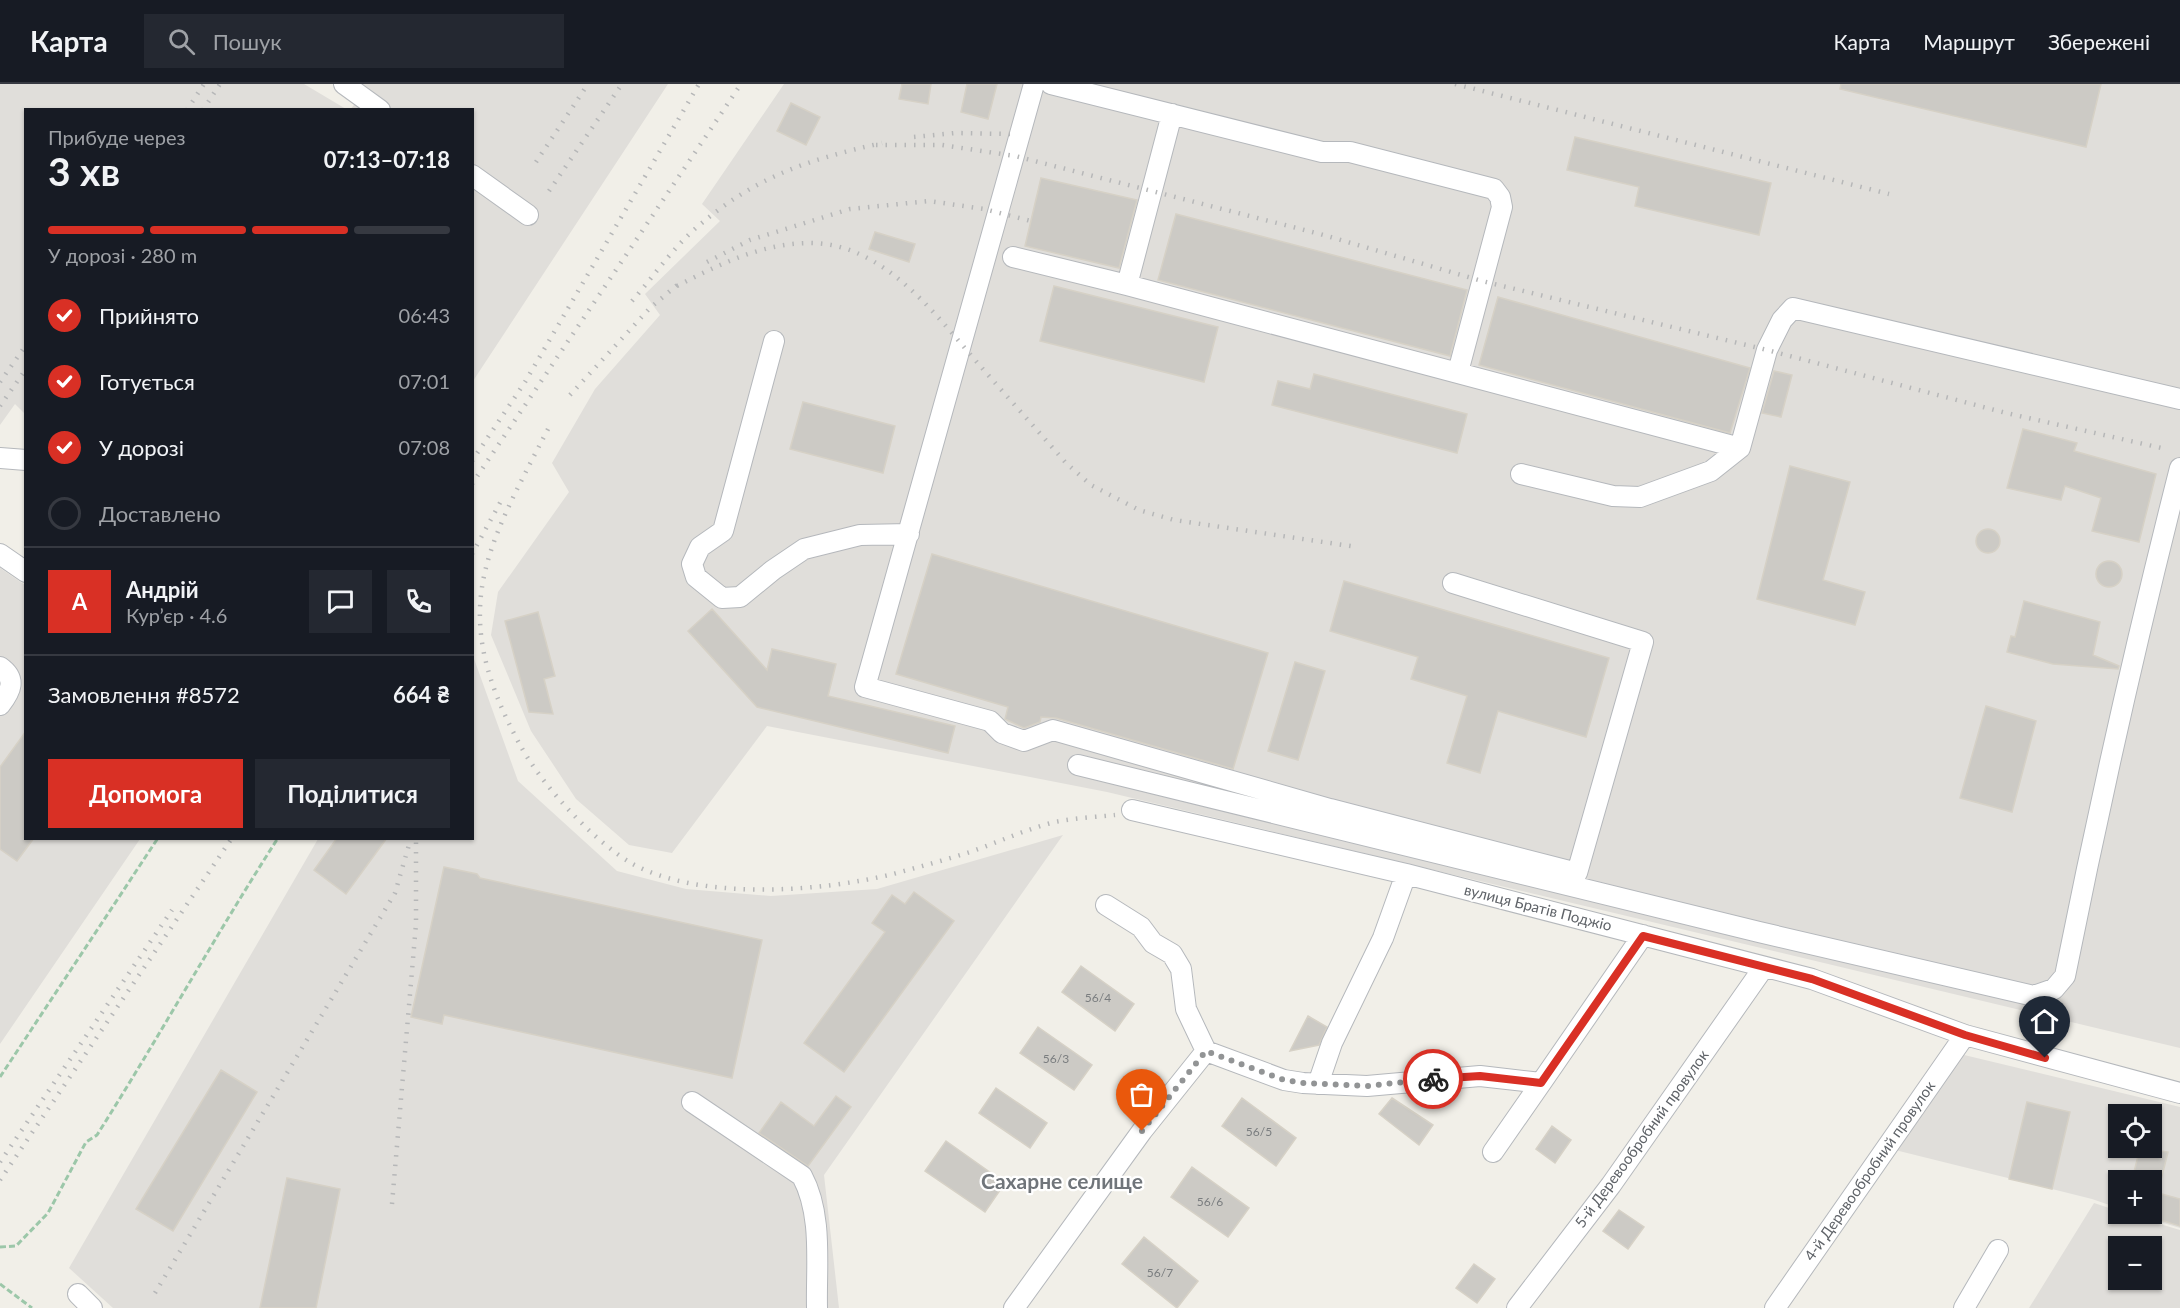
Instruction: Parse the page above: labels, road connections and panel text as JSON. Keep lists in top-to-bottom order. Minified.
{"streets":{"street":["вулиця Братів Поджіо","5-й Деревообробний провулок","4-й Деревообробний провулок"]},"crossings":[["вулиця Братів Поджіо","5-й Деревообробний провулок"],["вулиця Братів Поджіо","4-й Деревообробний провулок"]],"districts":["Сахарне селище"],"house_numbers":["56/4","56/3","56/5","56/6","56/7"],"page":{"header":"Карта","search":"Пошук","nav":["Карта","Маршрут","Збережені"],"heading":["3 хв","Прибуде через","07:13–07:18"],"panel":["Андрій","Кур’єр · 4.6","Замовлення #8572","664 ₴"],"bar":"У дорозі · 280 m","list":[["Прийнято","06:43"],["Готується","07:01"],["У дорозі","07:08"],"Доставлено"],"round":"А","buttons":["Допомога","Поділитися"],"map_buttons":["+","−"]}}
